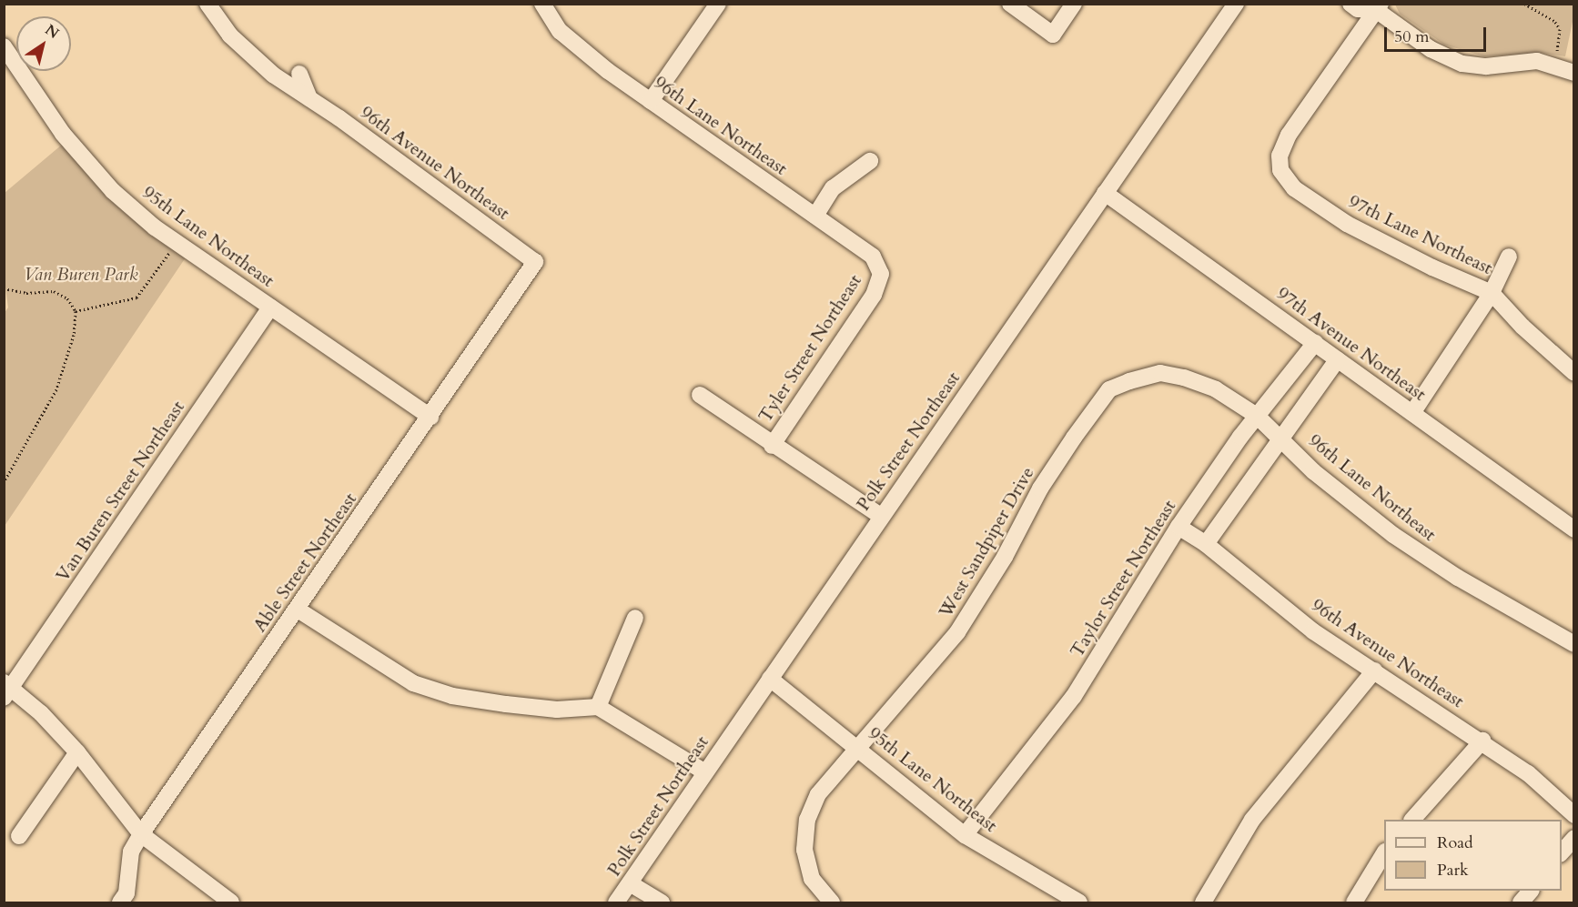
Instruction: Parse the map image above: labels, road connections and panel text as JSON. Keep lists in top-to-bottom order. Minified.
{"streets":{"street":["96th Lane Northeast","96th Avenue Northeast","97th Lane Northeast","95th Lane Northeast","97th Avenue Northeast","Tyler Street Northeast","Polk Street Northeast","Van Buren Street Northeast","West Sandpiper Drive","Able Street Northeast","Taylor Street Northeast"]},"crossings":[["96th Lane Northeast","Tyler Street Northeast"],["96th Lane Northeast","West Sandpiper Drive"],["96th Lane Northeast","Taylor Street Northeast"],["96th Avenue Northeast","Able Street Northeast"],["96th Avenue Northeast","Taylor Street Northeast"],["95th Lane Northeast","Polk Street Northeast"],["95th Lane Northeast","Van Buren Street Northeast"],["95th Lane Northeast","West Sandpiper Drive"],["95th Lane Northeast","Able Street Northeast"],["95th Lane Northeast","Taylor Street Northeast"],["97th Avenue Northeast","Polk Street Northeast"],["97th Avenue Northeast","Taylor Street Northeast"]],"parks":["Van Buren Park"],"legend":["Road","Park"],"scale_bar":"50 m","north":"top right"}
